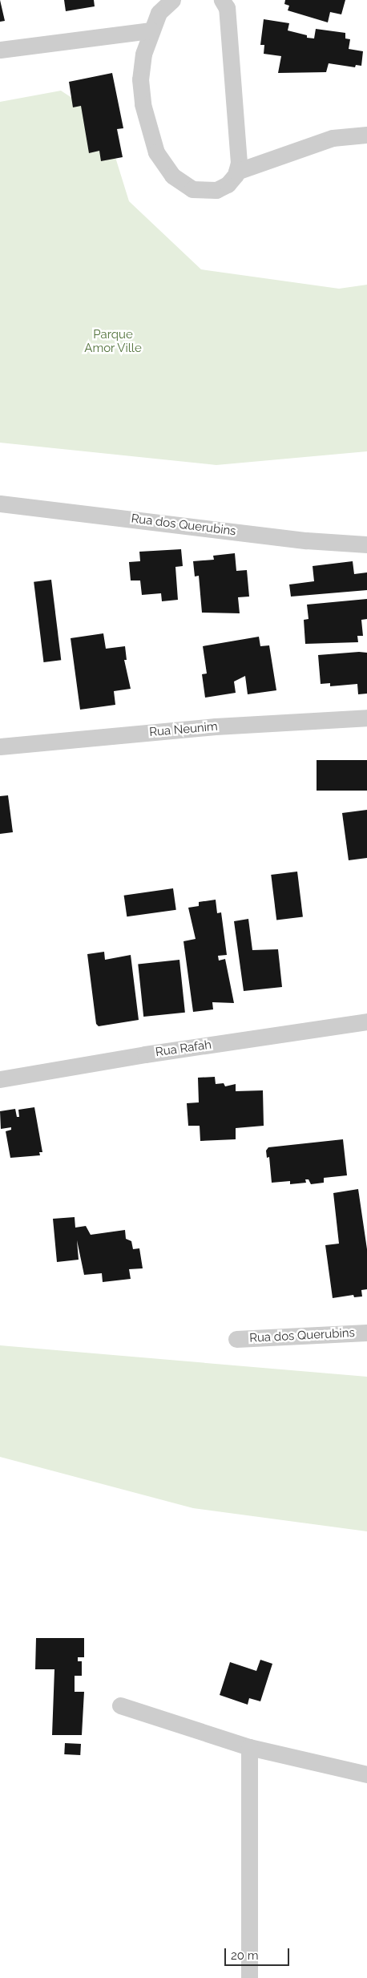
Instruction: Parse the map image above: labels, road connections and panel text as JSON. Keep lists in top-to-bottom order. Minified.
{"streets":{"street":["Rua dos Querubins","Rua Neunim","Rua Rafah"]},"parks":["Parque Amor Ville"],"scale_bar":"20 m"}
